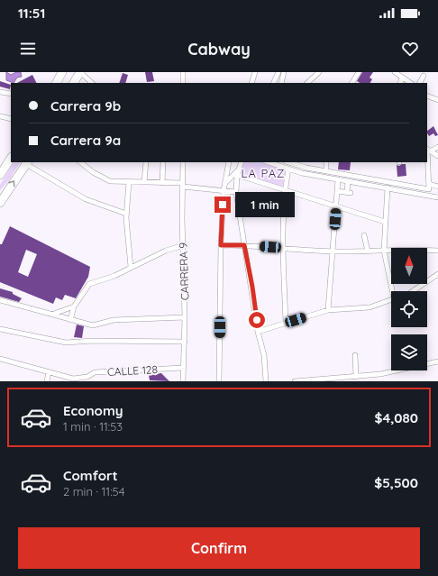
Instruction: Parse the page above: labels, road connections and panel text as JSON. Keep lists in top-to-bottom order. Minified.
{"streets":{"street":["CARRERA 9","CALLE 128"]},"crossings":[["CARRERA 9","CALLE 128"]],"districts":["LA PAZ"],"north":"top","page":{"status":"11:51","header":"Cabway","banner":["Carrera 9b","Carrera 9a"],"bubble":"1 min","list":[{"name":"Economy","note":"1 min · 11:53","value":"$4,080"},{"name":"Comfort","note":"2 min · 11:54","value":"$5,500"}],"buttons":"Confirm"}}
